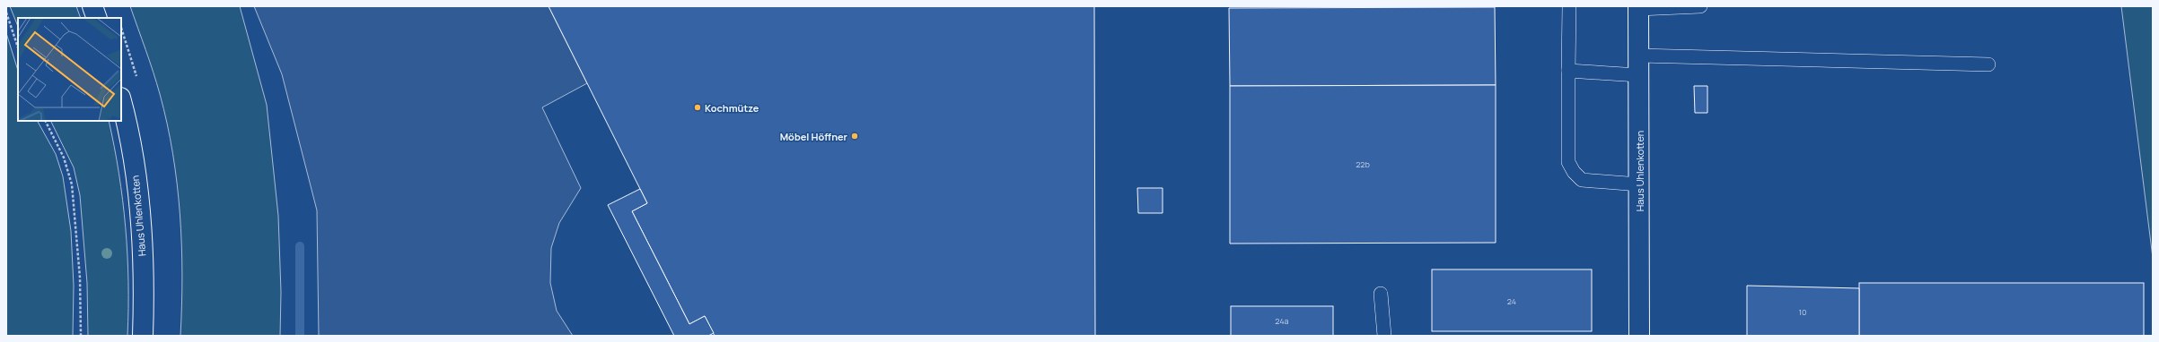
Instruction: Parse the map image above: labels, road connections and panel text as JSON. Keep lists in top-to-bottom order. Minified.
{"streets":{"street":["Haus Uhlenkotten"]},"places":["Kochmütze","Möbel Höffner"],"house_numbers":["22b","24","10","24a"]}
